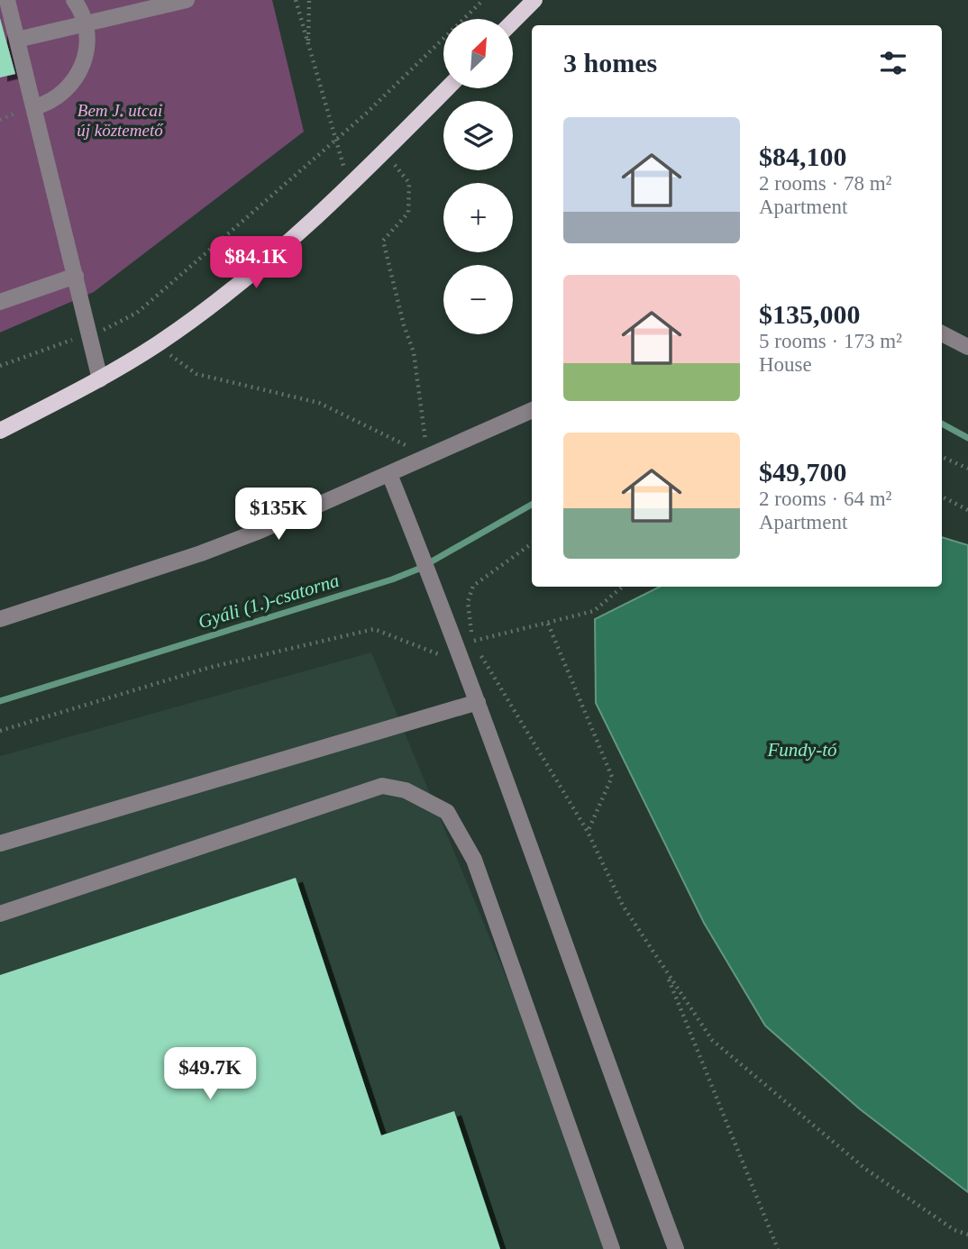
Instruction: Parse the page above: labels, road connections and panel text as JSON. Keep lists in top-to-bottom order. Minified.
{"water":["Gyáli (1.)-csatorna","Fundy-tó"],"parks":["Bem J. utcai új köztemető"],"north":"top right","page":{"map_buttons":["+","−"],"heading":"3 homes","list":[{"name":"$84,100","note":"2 rooms · 78 m² · Apartment"},{"name":"$135,000","note":"5 rooms · 173 m² · House"},{"name":"$49,700","note":"2 rooms · 64 m² · Apartment"}],"price":["$84.1K","$135K","$49.7K"]}}
